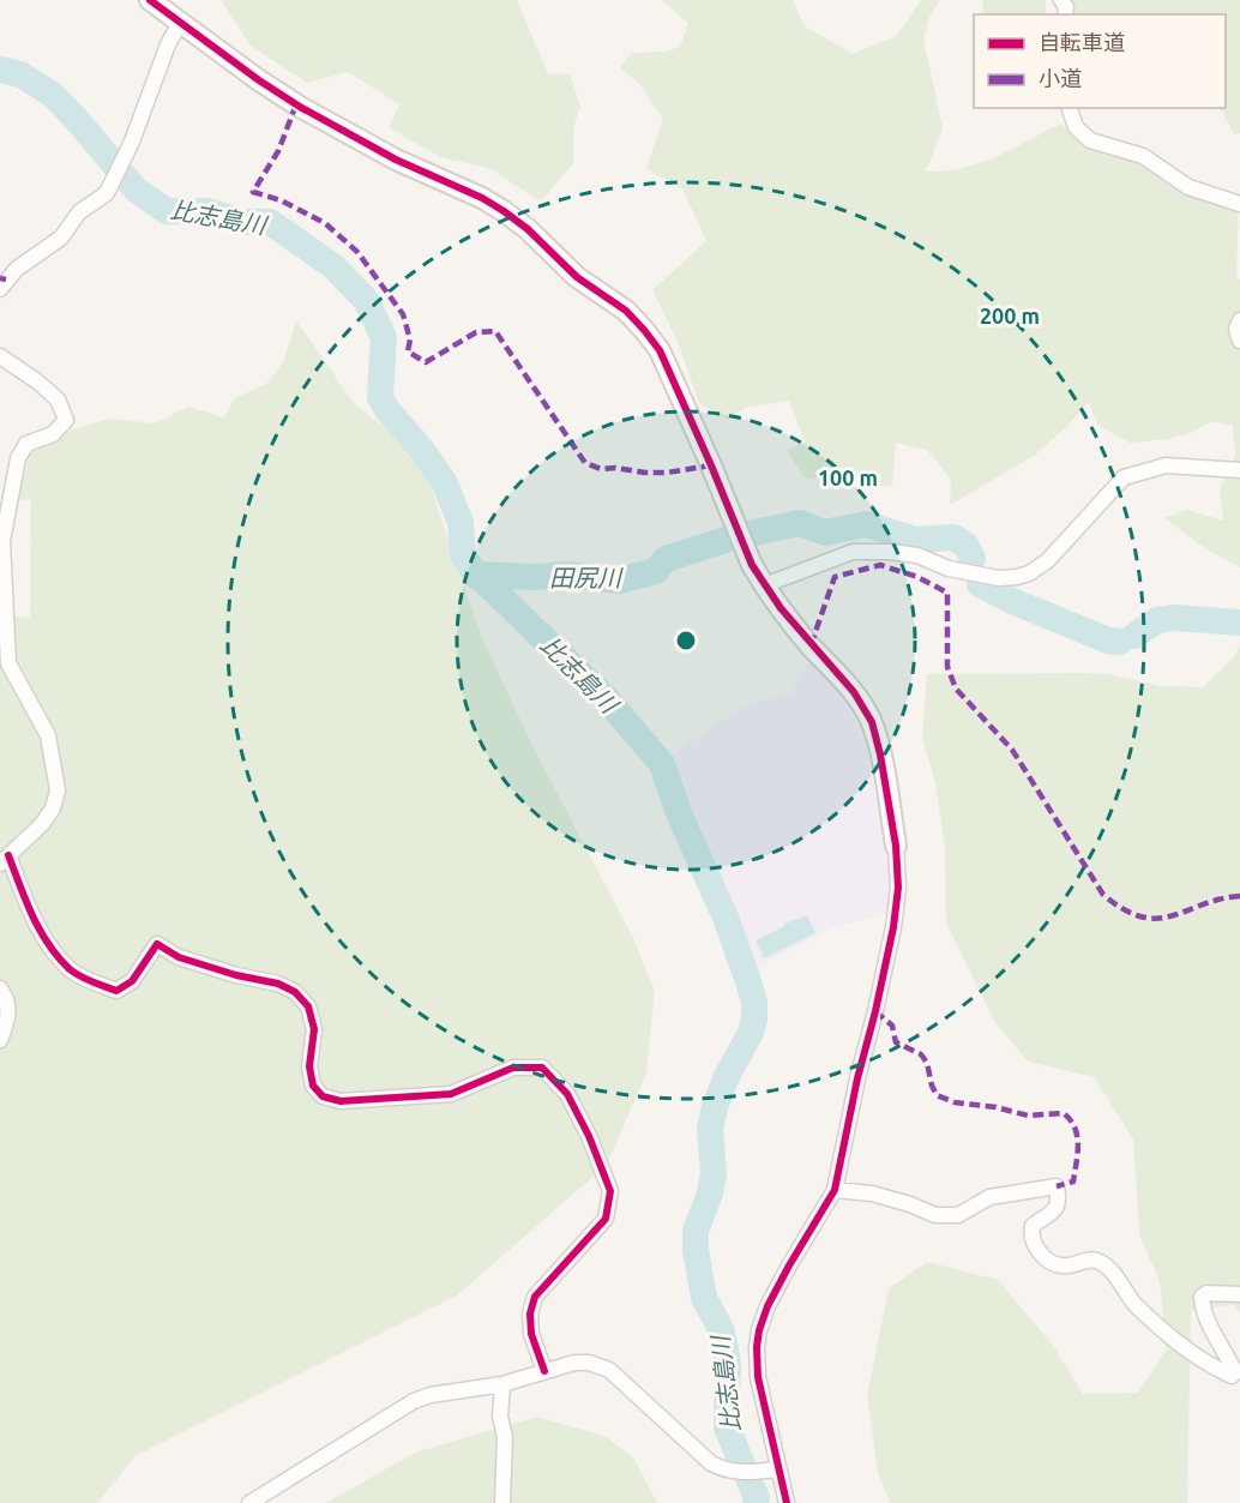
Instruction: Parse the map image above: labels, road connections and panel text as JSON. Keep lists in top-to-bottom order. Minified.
{"water":["比志島川","田尻川"],"legend":["自転車道","小道"],"rings":["200 m","100 m"]}
